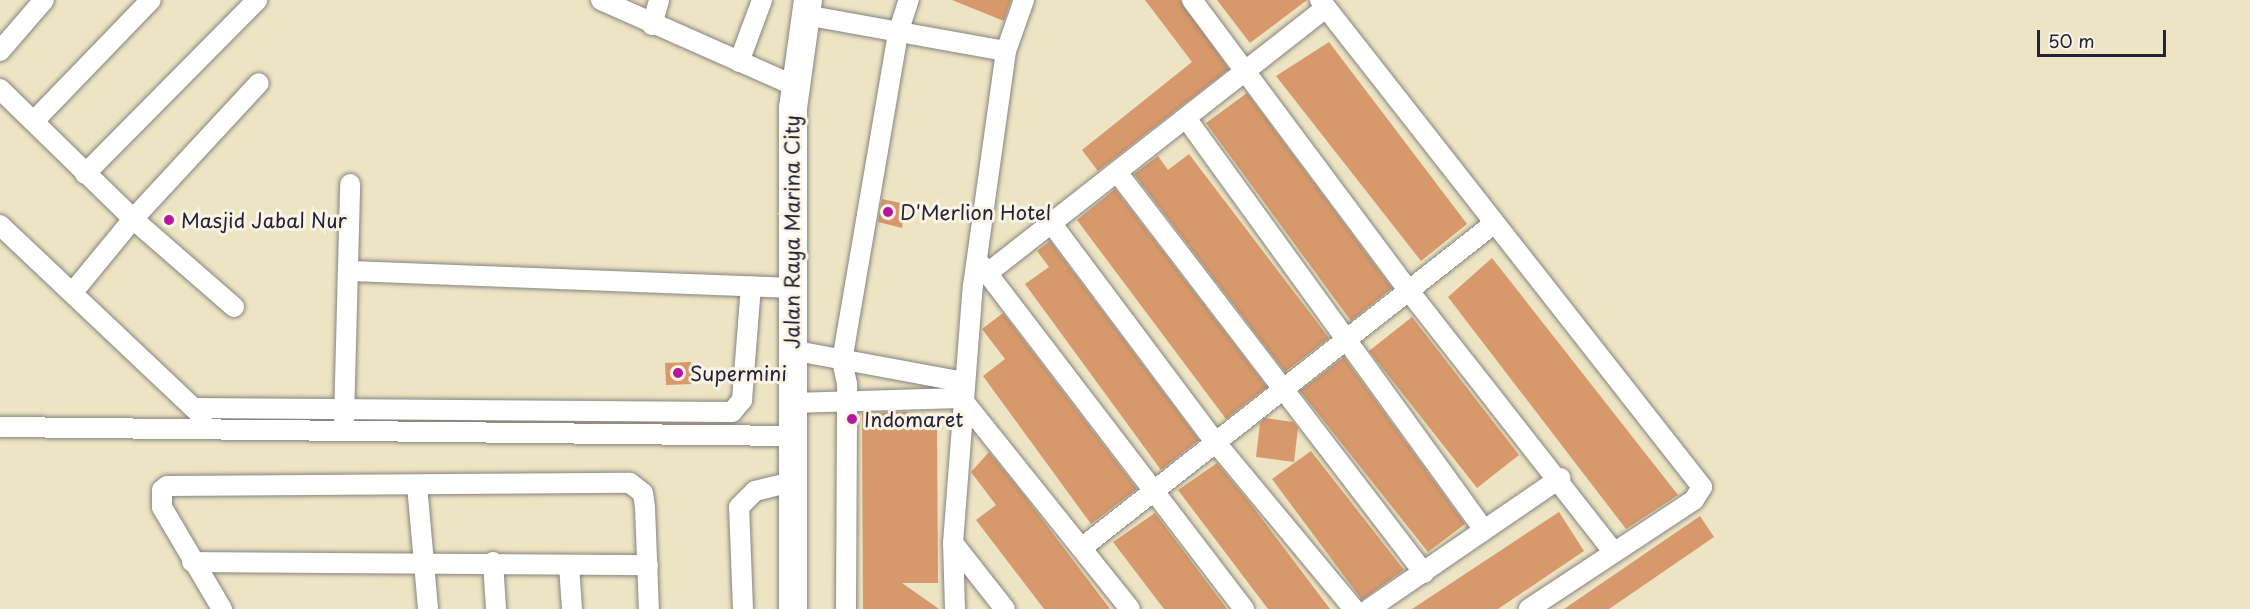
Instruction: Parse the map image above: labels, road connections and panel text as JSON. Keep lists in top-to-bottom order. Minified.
{"streets":{"main road":["Jalan Raya Marina City"]},"places":["D'Merlion Hotel","Masjid Jabal Nur","Supermini","Indomaret"],"scale_bar":"50 m"}
